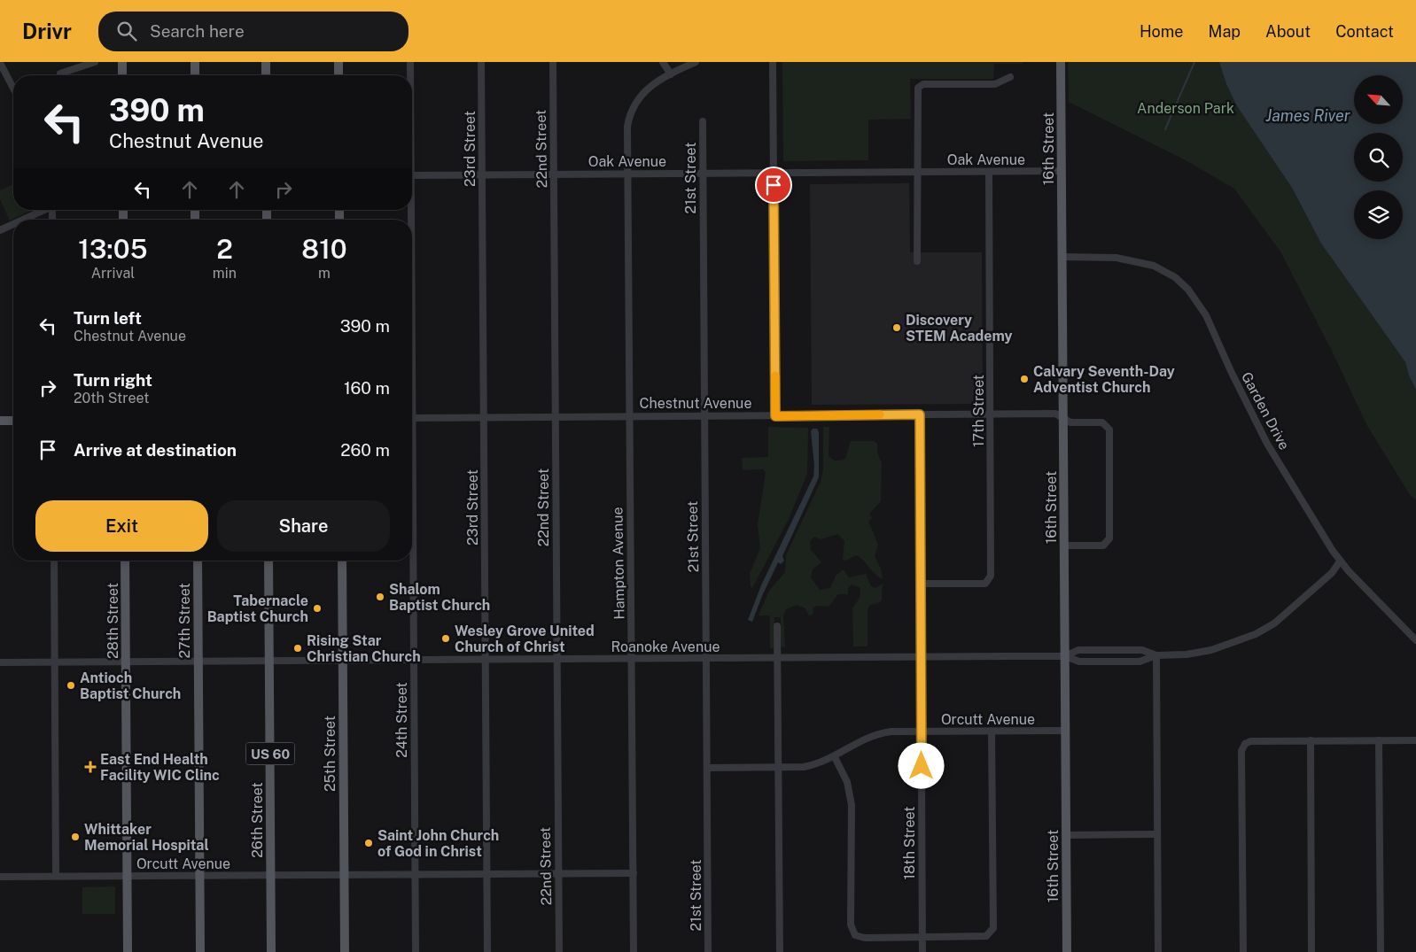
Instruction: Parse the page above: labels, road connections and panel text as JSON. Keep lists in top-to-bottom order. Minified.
{"streets":{"main road":["16th Street","28th Street","27th Street","US 60","25th Street","26th Street"],"street":["23rd Street","22nd Street","Oak Avenue","21st Street","Chestnut Avenue","17th Street","Garden Drive","Hampton Avenue","Roanoke Avenue","Orcutt Avenue","24th Street","18th Street"]},"crossings":[["23rd Street","Oak Avenue"],["23rd Street","Chestnut Avenue"],["23rd Street","Roanoke Avenue"],["23rd Street","Orcutt Avenue"],["22nd Street","Oak Avenue"],["22nd Street","Chestnut Avenue"],["22nd Street","Roanoke Avenue"],["22nd Street","Orcutt Avenue"],["16th Street","Oak Avenue"],["16th Street","Chestnut Avenue"],["16th Street","Garden Drive"],["16th Street","Roanoke Avenue"],["16th Street","Orcutt Avenue"],["Oak Avenue","21st Street"],["Oak Avenue","17th Street"],["Oak Avenue","Hampton Avenue"],["21st Street","Chestnut Avenue"],["21st Street","Roanoke Avenue"],["21st Street","Orcutt Avenue"],["Chestnut Avenue","17th Street"],["Chestnut Avenue","Hampton Avenue"],["Chestnut Avenue","18th Street"],["17th Street","18th Street"],["Garden Drive","Roanoke Avenue"],["Hampton Avenue","Roanoke Avenue"],["Hampton Avenue","Orcutt Avenue"],["28th Street","Roanoke Avenue"],["28th Street","Orcutt Avenue"],["27th Street","Roanoke Avenue"],["27th Street","Orcutt Avenue"],["Roanoke Avenue","24th Street"],["Roanoke Avenue","25th Street"],["Roanoke Avenue","26th Street"],["Roanoke Avenue","18th Street"],["Orcutt Avenue","24th Street"],["Orcutt Avenue","25th Street"],["Orcutt Avenue","26th Street"],["Orcutt Avenue","18th Street"]],"water":["James River"],"parks":["Anderson Park"],"places":{"other":["Discovery STEM Academy","Calvary Seventh-Day Adventist Church","Shalom Baptist Church","Tabernacle Baptist Church","Wesley Grove United Church of Christ","Rising Star Christian Church","Antioch Baptist Church","Whittaker Memorial Hospital","Saint John Church of God in Christ"],"health":["East End Health Facility WIC Clinc"]},"north":"top left","page":{"header":"Drivr","search":"Search here","nav":["Home","Map","About","Contact"],"turn":["390 m","Chestnut Avenue"],"eta":["13:05","Arrival","2","min","810","m"],"list":[{"name":"Turn left","note":"Chestnut Avenue","value":"390 m"},{"name":"Turn right","note":"20th Street","value":"160 m"},{"name":"Arrive at destination","value":"260 m"}],"buttons":["Exit","Share"]}}
